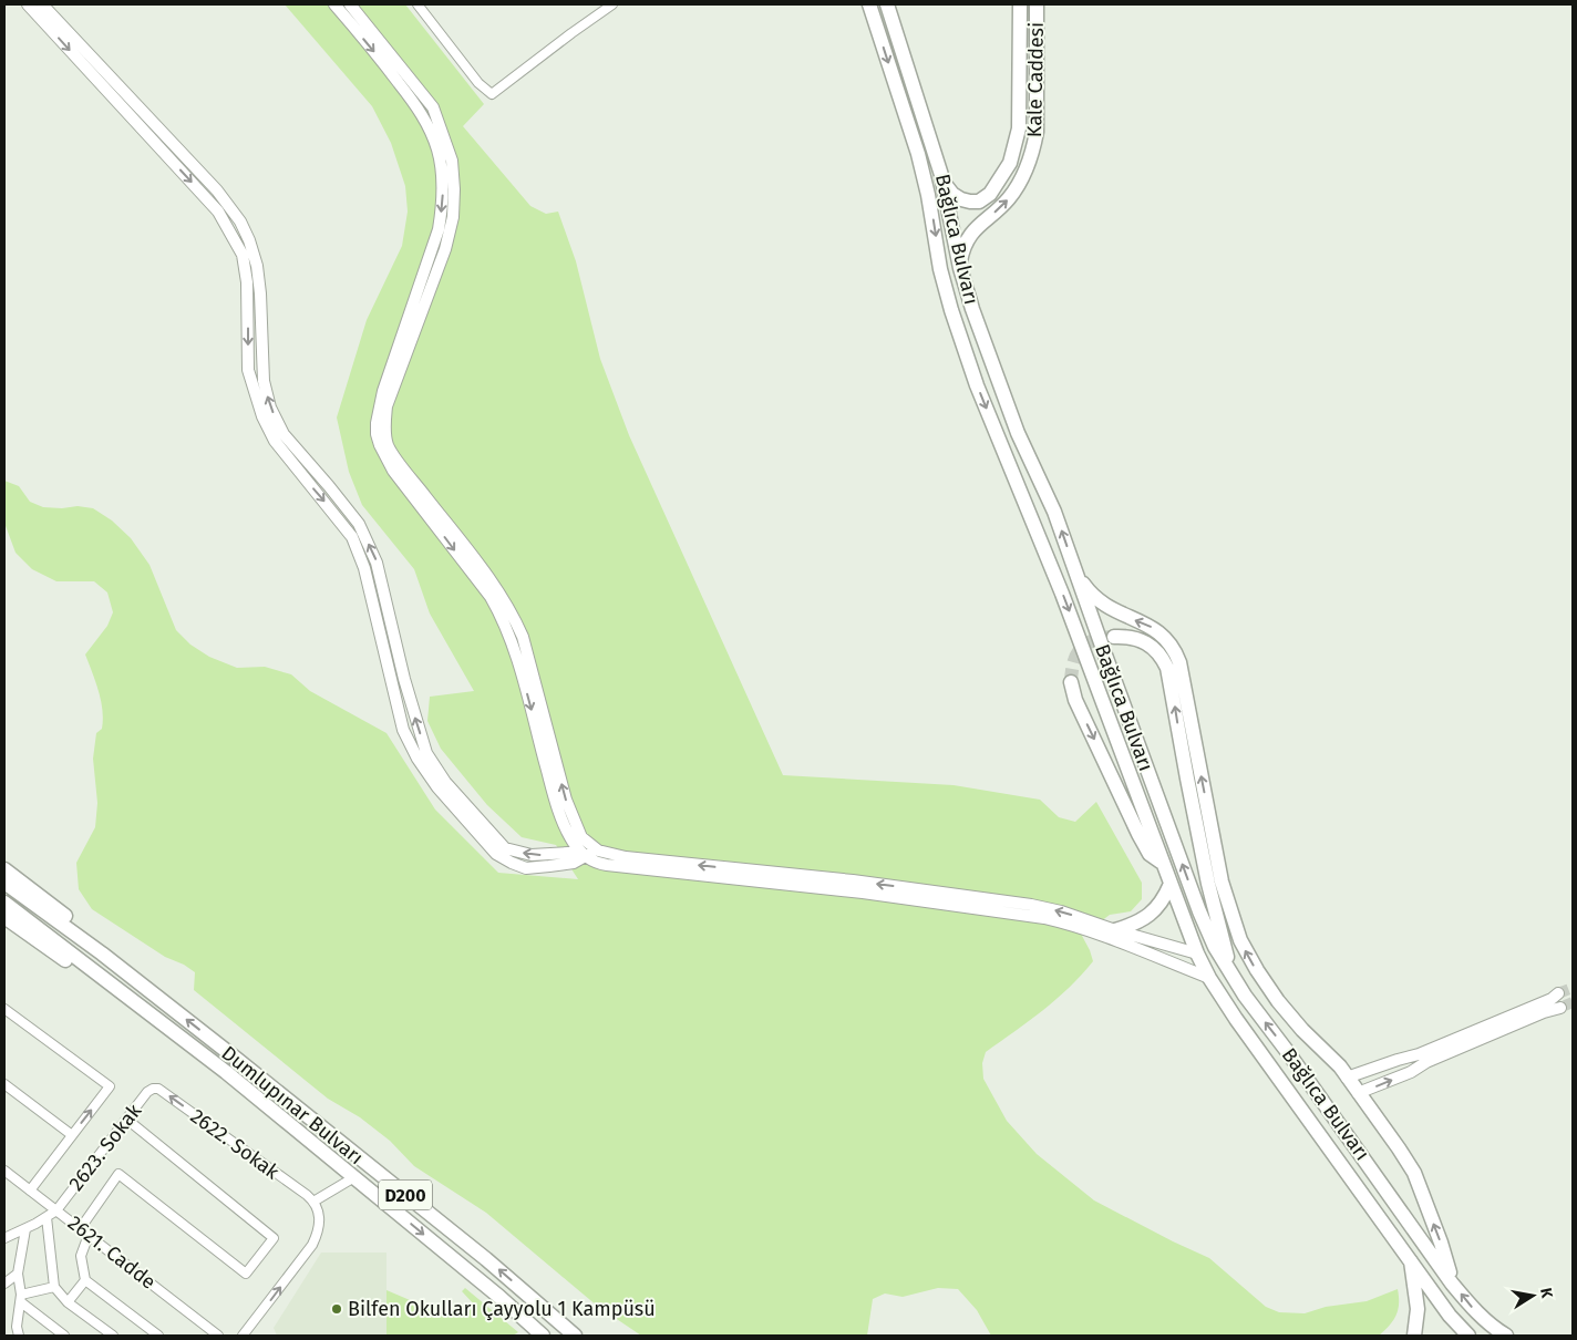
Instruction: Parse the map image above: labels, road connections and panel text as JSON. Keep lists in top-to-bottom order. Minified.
{"streets":{"main road":["Kale Caddesi","Bağlıca Bulvarı","Dumlupınar Bulvarı","D200"],"street":["2622. Sokak","2623. Sokak","2621. Cadde"]},"crossings":[["Kale Caddesi","Bağlıca Bulvarı"],["2622. Sokak","2623. Sokak"],["2623. Sokak","2621. Cadde"]],"one_way":["Kale Caddesi","2622. Sokak"],"places":["Bilfen Okulları Çayyolu 1 Kampüsü"],"north":"right"}
